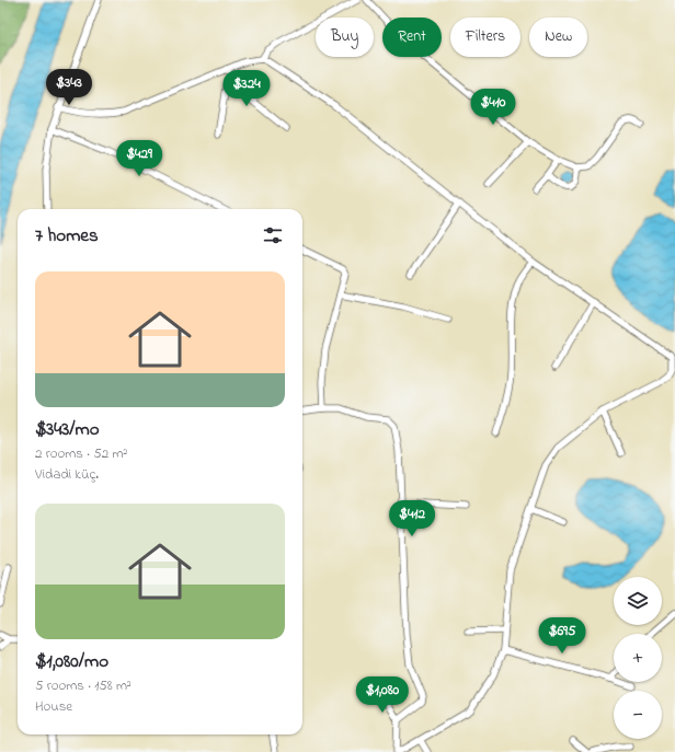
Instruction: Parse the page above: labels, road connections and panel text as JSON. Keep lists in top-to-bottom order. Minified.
{"page":{"chip":["Buy","Rent","Filters","New"],"price":["$343","$324","$410","$429","$412","$695","$1,080"],"heading":"7 homes","list":[{"name":"$343/mo","note":"2 rooms · 52 m² · Vidadi küç."},{"name":"$1,080/mo","note":"5 rooms · 158 m² · House"}],"map_buttons":["+","−"]}}
